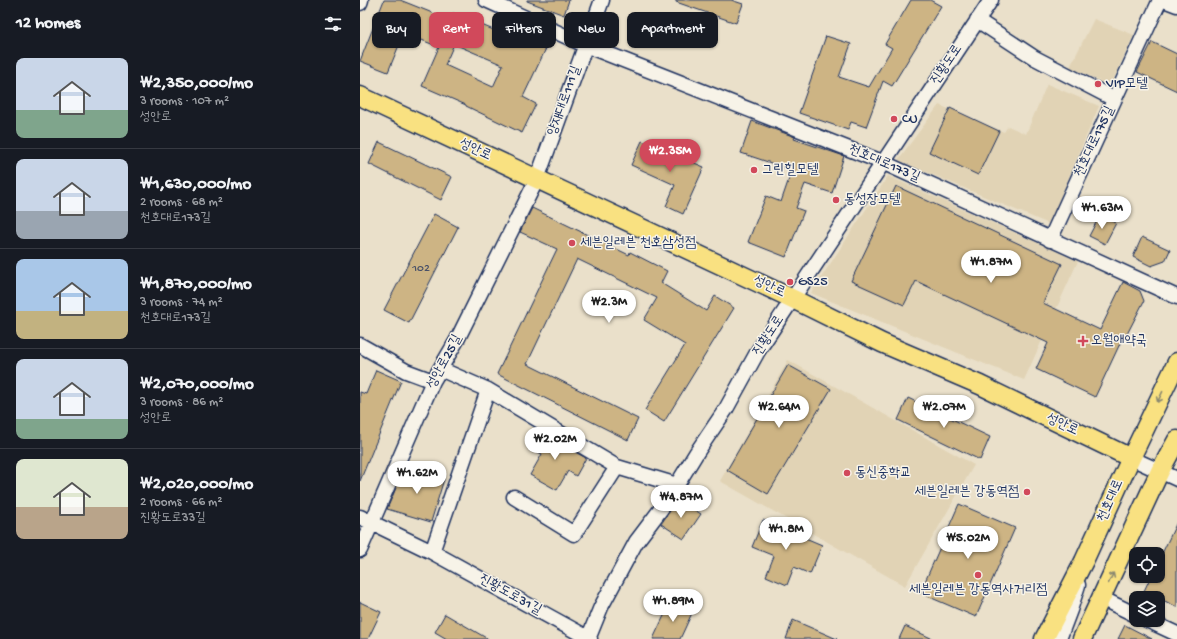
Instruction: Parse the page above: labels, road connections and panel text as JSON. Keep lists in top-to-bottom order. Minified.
{"streets":{"main road":["성안로","천호대로"],"street":["진황도로","양재대로111길","천호대로175길","천호대로173길","성안로25길","진황도로31길"]},"crossings":[["진황도로","성안로"],["진황도로","천호대로173길"],["진황도로","진황도로31길"],["양재대로111길","성안로"],["양재대로111길","성안로25길"],["천호대로175길","천호대로173길"],["성안로","성안로25길"],["성안로","천호대로"],["성안로25길","진황도로31길"]],"places":{"other":["VIP모텔","CU","그린힐모텔","동성장모텔","세븐일레븐 천호삼성점","GS25","동신중학교","세븐일레븐 강동역점","세븐일레븐 강동역사거리점"],"health":["오월애약국"]},"house_numbers":["102"],"page":{"heading":"12 homes","chip":["Buy","Rent","Filters","New","Apartment"],"list":[{"name":"₩2,350,000/mo","note":"3 rooms · 107 m² · 성안로"},{"name":"₩1,630,000/mo","note":"2 rooms · 68 m² · 천호대로173길"},{"name":"₩1,870,000/mo","note":"3 rooms · 74 m² · 천호대로173길"},{"name":"₩2,070,000/mo","note":"3 rooms · 86 m² · 성안로"},{"name":"₩2,020,000/mo","note":"2 rooms · 66 m² · 진황도로33길"}],"price":["₩2.35M","₩1.63M","₩1.87M","₩2.3M","₩2.64M","₩2.07M","₩2.02M","₩1.62M","₩4.87M","₩1.8M","₩5.02M","₩1.89M"]}}
